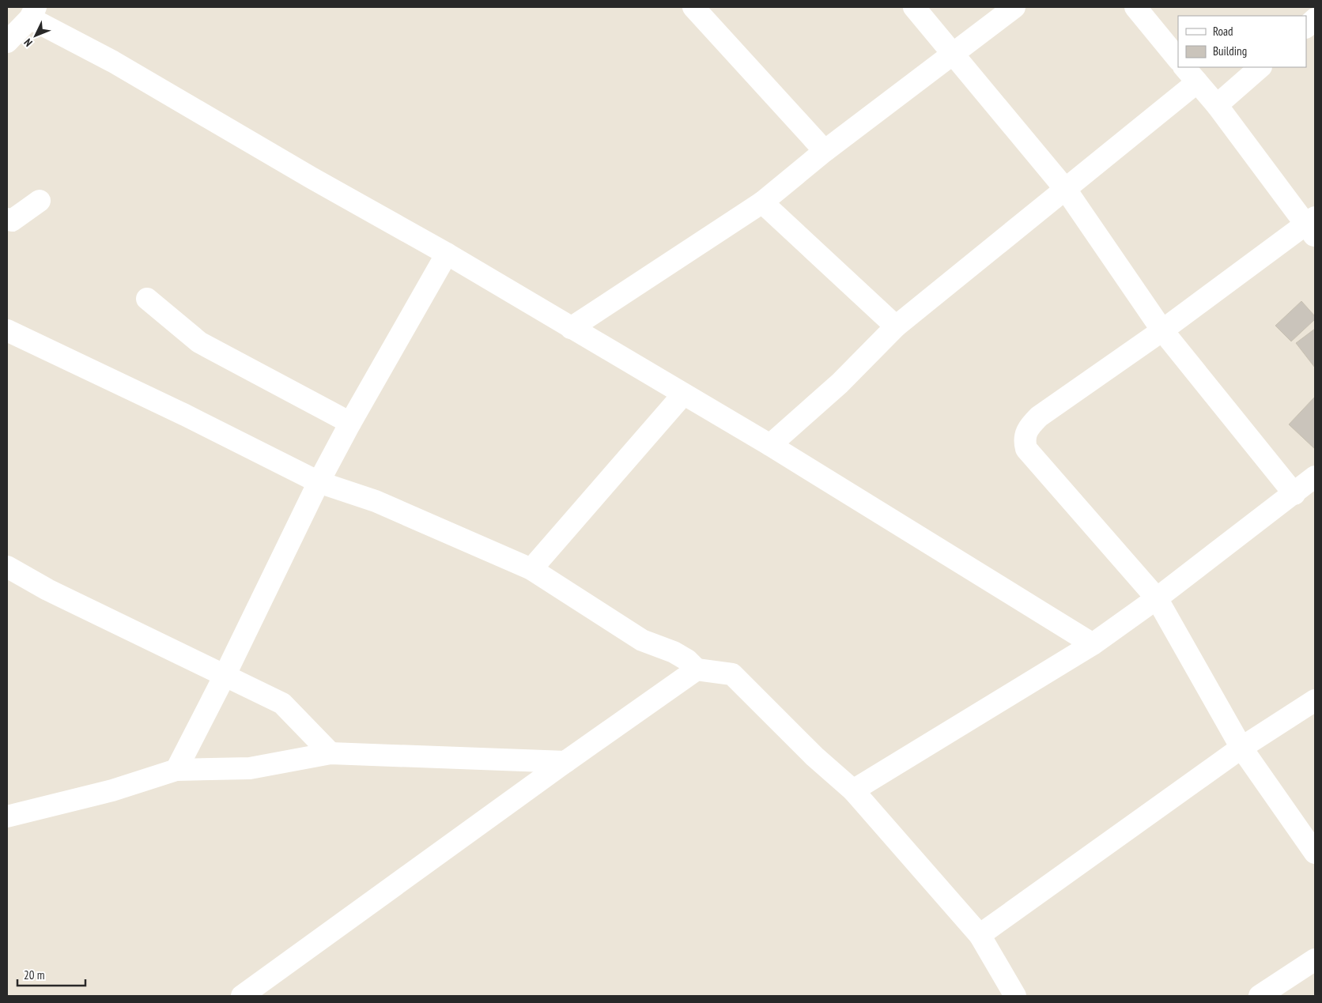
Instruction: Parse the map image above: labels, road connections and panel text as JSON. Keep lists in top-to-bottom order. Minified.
{"legend":["Road","Building"],"scale_bar":"20 m","north":"bottom left"}
